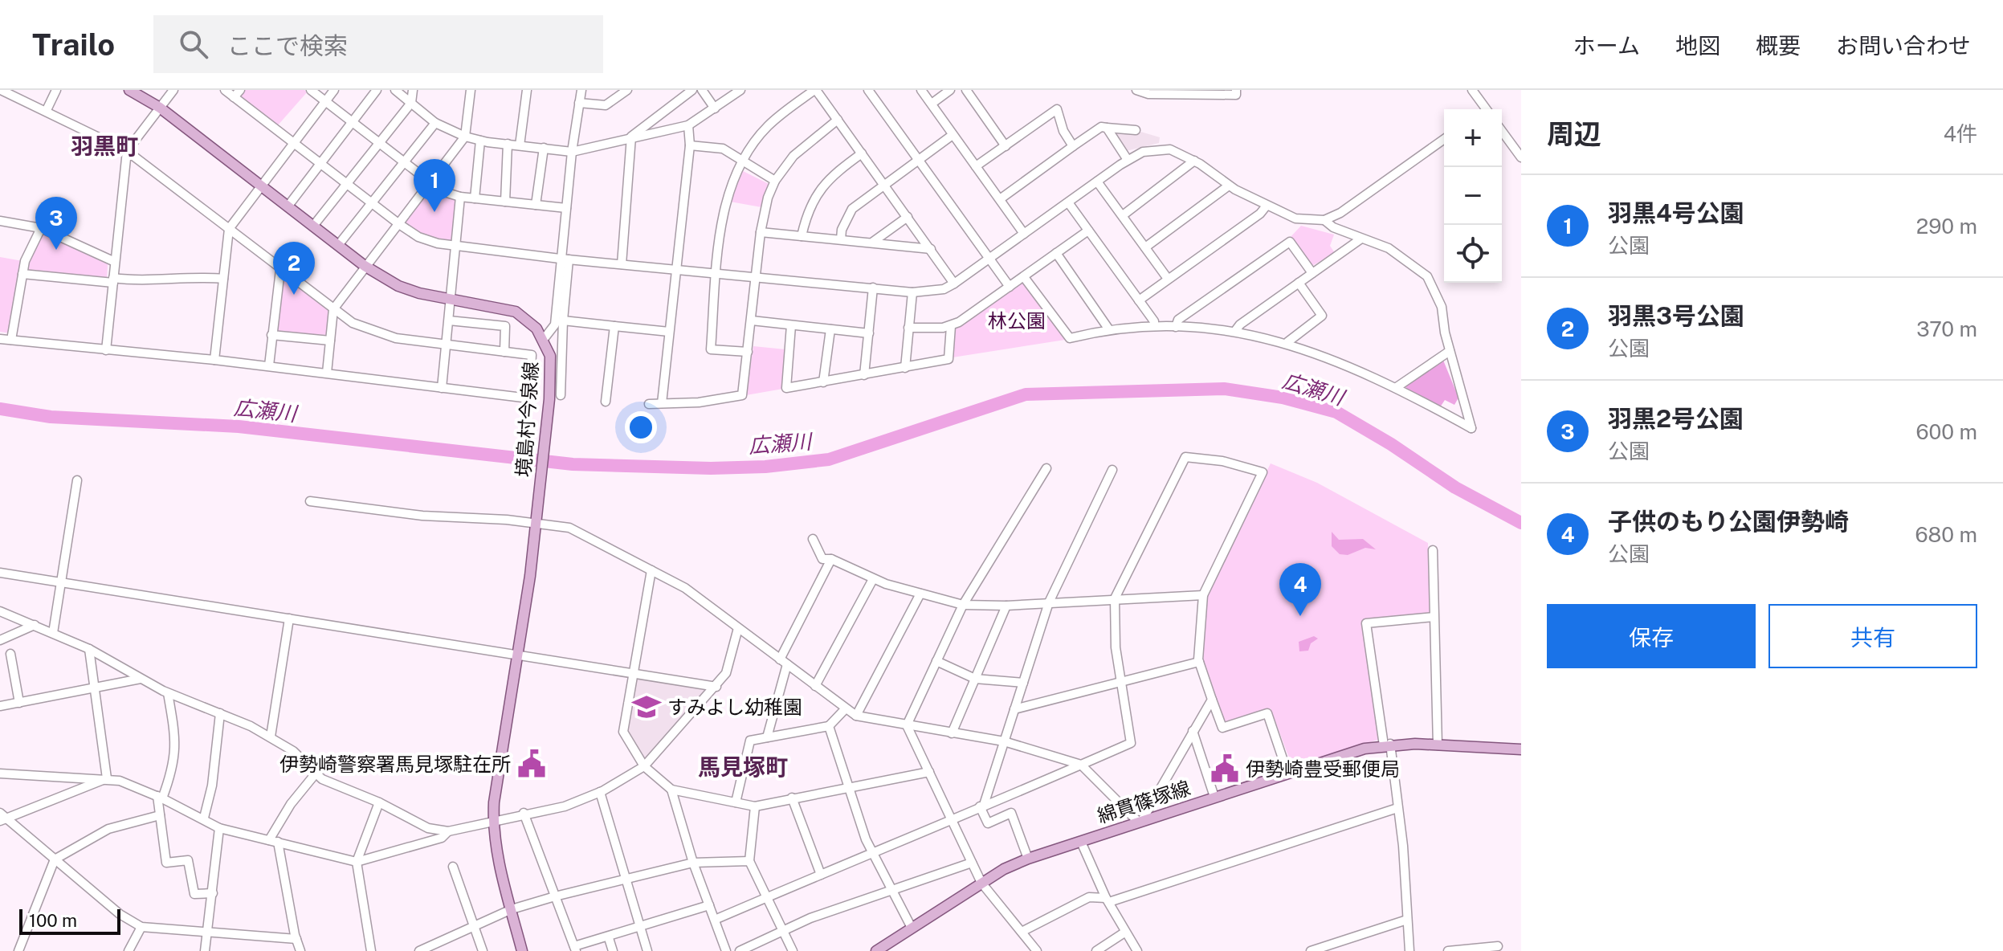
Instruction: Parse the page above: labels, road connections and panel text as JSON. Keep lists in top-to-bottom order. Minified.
{"streets":{"main road":["境島村今泉線","綿貫篠塚線"]},"districts":["羽黒町","馬見塚町"],"water":["広瀬川"],"parks":["林公園"],"places":{"school or university":["すみよし幼稚園"],"public building":["伊勢崎警察署馬見塚駐在所","伊勢崎豊受郵便局"]},"scale_bar":"100 m","page":{"header":"Trailo","search":"ここで検索","nav":["ホーム","地図","概要","お問い合わせ"],"heading":["周辺","4件"],"map_buttons":["+","−"],"pins":["1","3","2","4"],"list":[{"mark":"1","name":"羽黒4号公園","note":"公園","value":"290 m"},{"mark":"2","name":"羽黒3号公園","note":"公園","value":"370 m"},{"mark":"3","name":"羽黒2号公園","note":"公園","value":"600 m"},{"mark":"4","name":"子供のもり公園伊勢崎","note":"公園","value":"680 m"}],"buttons":["保存","共有"],"scale":"100 m"}}
